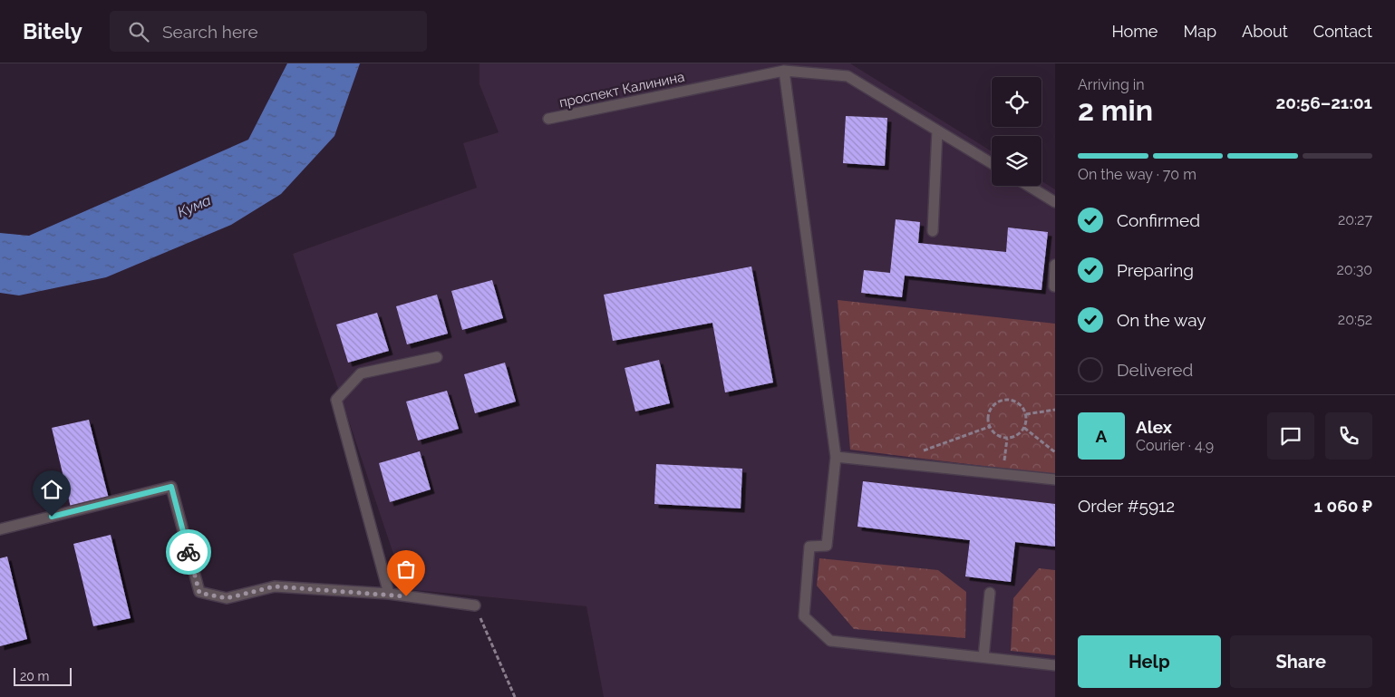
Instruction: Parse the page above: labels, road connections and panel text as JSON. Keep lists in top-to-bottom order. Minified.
{"streets":{"lane":["проспект Калинина"]},"water":["Кума"],"scale_bar":"20 m","page":{"header":"Bitely","search":"Search here","nav":["Home","Map","About","Contact"],"heading":["2 min","Arriving in","20:56–21:01"],"panel":["Alex","Courier · 4.9","Order #5912","1 060 ₽"],"bar":"On the way · 70 m","list":[["Confirmed","20:27"],["Preparing","20:30"],["On the way","20:52"],"Delivered"],"round":"A","buttons":["Help","Share"],"scale":"20 m"}}
